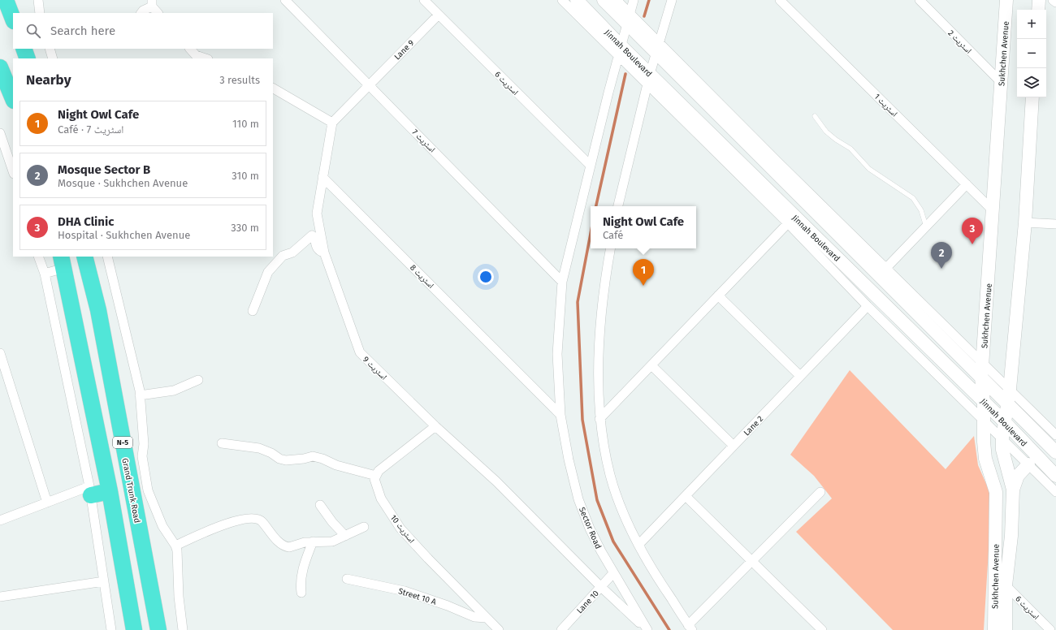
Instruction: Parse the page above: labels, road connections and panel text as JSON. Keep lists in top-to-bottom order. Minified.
{"streets":{"highway":["N-5","Grand Trunk Road"],"street":["اسٹریٹ 2","Lane 9","Jinnah Boulevard","Sukhchen Avenue","اسٹریٹ 6","اسٹریٹ 1","اسٹریٹ 7","اسٹریٹ 8","اسٹریٹ 9","Lane 2","Sector Road","اسٹریٹ 10","Street 10 A","Lane 10"]},"crossings":[["اسٹریٹ 2","Sukhchen Avenue"],["Lane 9","اسٹریٹ 6"],["Lane 9","اسٹریٹ 7"],["Jinnah Boulevard","Sukhchen Avenue"],["Jinnah Boulevard","Sector Road"],["Sukhchen Avenue","اسٹریٹ 6"],["Sukhchen Avenue","اسٹریٹ 1"],["اسٹریٹ 6","Sector Road"],["اسٹریٹ 7","Sector Road"],["اسٹریٹ 8","اسٹریٹ 9"],["اسٹریٹ 8","Sector Road"],["اسٹریٹ 9","Sector Road"],["اسٹریٹ 9","Lane 10"],["Sector Road","Lane 10"],["اسٹریٹ 10","Street 10 A"]],"page":{"map_buttons":["+","−"],"search":"Search here","heading":["Nearby","3 results"],"list":[{"mark":"1","name":"Night Owl Cafe","note":"Café · اسٹریٹ 7","value":"110 m"},{"mark":"2","name":"Mosque Sector B","note":"Mosque · Sukhchen Avenue","value":"310 m"},{"mark":"3","name":"DHA Clinic","note":"Hospital · Sukhchen Avenue","value":"330 m"}],"popup":["Night Owl Cafe","Café"],"pins":["3","2","1"]}}
